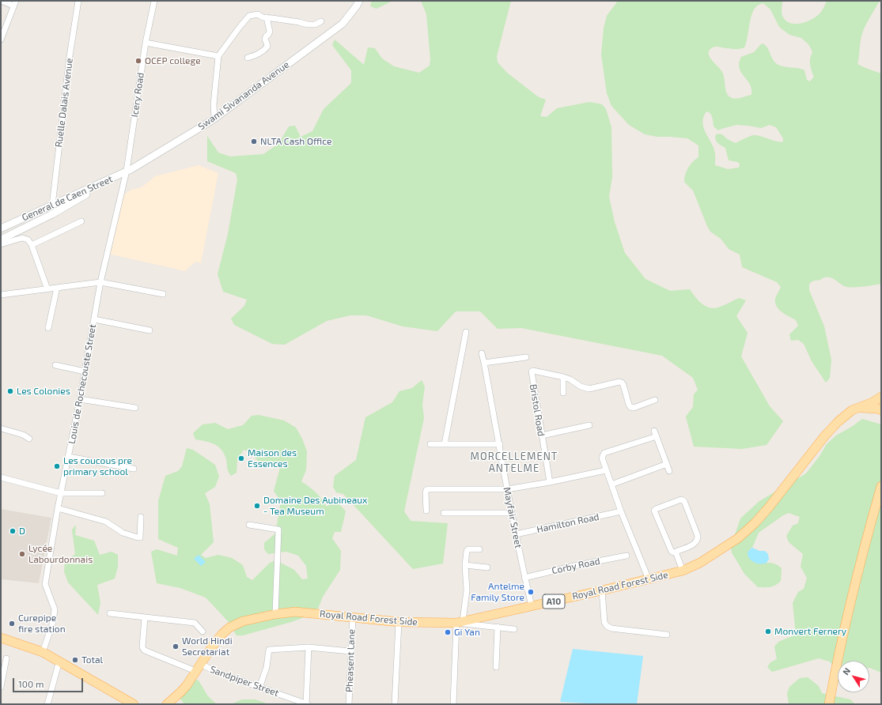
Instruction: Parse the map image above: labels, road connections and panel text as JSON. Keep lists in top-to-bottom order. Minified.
{"streets":{"main road":["Royal Road Forest Side","A10"],"street":["Icery Road","Swami Sivananda Avenue","Ruelle Dalais Avenue","General de Caen Street","Louis de Rochecouste Street","Bristol Road","Mayfair Street","Hamilton Road","Corby Road","Pheasent Lane","Sandpiper Street"]},"crossings":[["Icery Road","Swami Sivananda Avenue"],["Icery Road","Louis de Rochecouste Street"],["Swami Sivananda Avenue","General de Caen Street"],["Swami Sivananda Avenue","Louis de Rochecouste Street"],["Ruelle Dalais Avenue","General de Caen Street"],["Mayfair Street","Hamilton Road"],["Mayfair Street","Corby Road"],["Mayfair Street","Royal Road Forest Side"],["Royal Road Forest Side","Pheasent Lane"],["Royal Road Forest Side","Sandpiper Street"]],"districts":["MORCELLEMENT ANTELME"],"places":["OCEP college","NLTA Cash Office","Les Colonies","Maison des Essences","Les coucous pre primary school","Domaine Des Aubineaux - Tea Museum","D","Lycée Labourdonnais","Antelme Family Store","Curepipe fire station","Monvert Fernery","Gi Yan","World Hindi Secretariat","Total"],"scale_bar":"100 m","north":"top left"}
